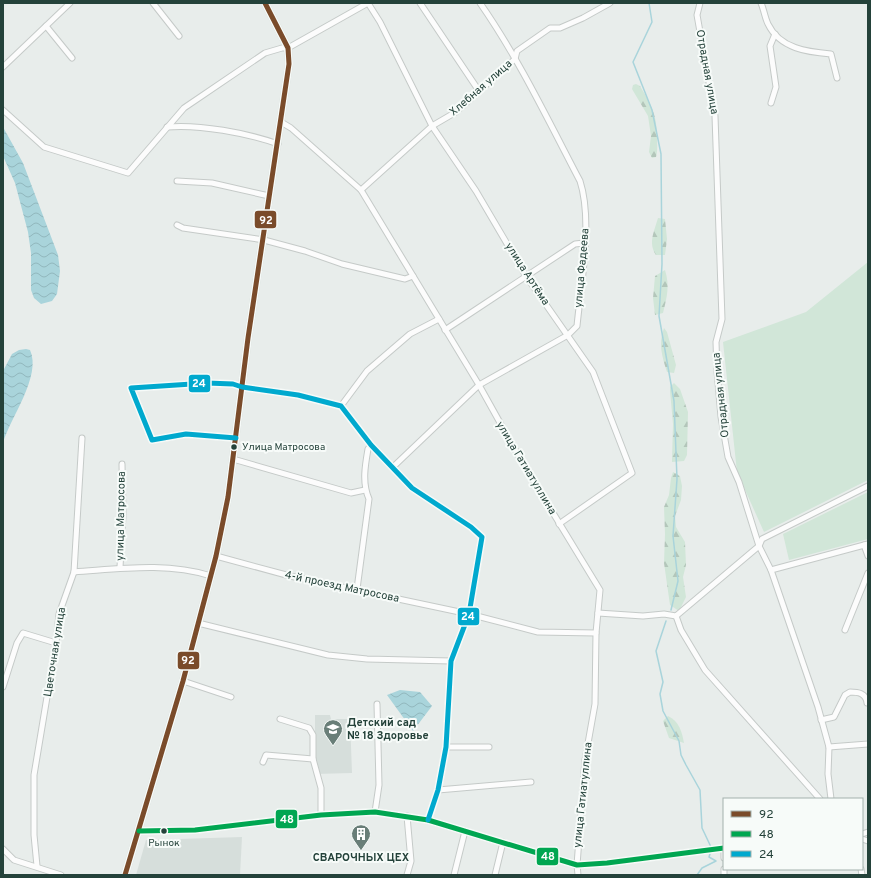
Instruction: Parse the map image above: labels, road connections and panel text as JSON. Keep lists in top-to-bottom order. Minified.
{"streets":{"street":["Отрадная улица","Хлебная улица","улица Фадеева","улица Артёма","улица Гатиатуллина","улица Матросова","4-й проезд Матросова","Цветочная улица"]},"crossings":[["Хлебная улица","улица Фадеева"],["Хлебная улица","улица Артёма"],["Хлебная улица","улица Гатиатуллина"],["улица Фадеева","улица Артёма"],["улица Фадеева","улица Гатиатуллина"],["улица Артёма","улица Гатиатуллина"],["улица Гатиатуллина","4-й проезд Матросова"]],"places":{"other":["Улица Матросова","Рынок"],"school or university":["Детский сад № 18 Здоровье"],"building":["СВАРОЧНЫХ ЦЕХ"]},"lines":["transit line 92","transit line 24","transit line 48"],"legend":["92","48","24"]}
